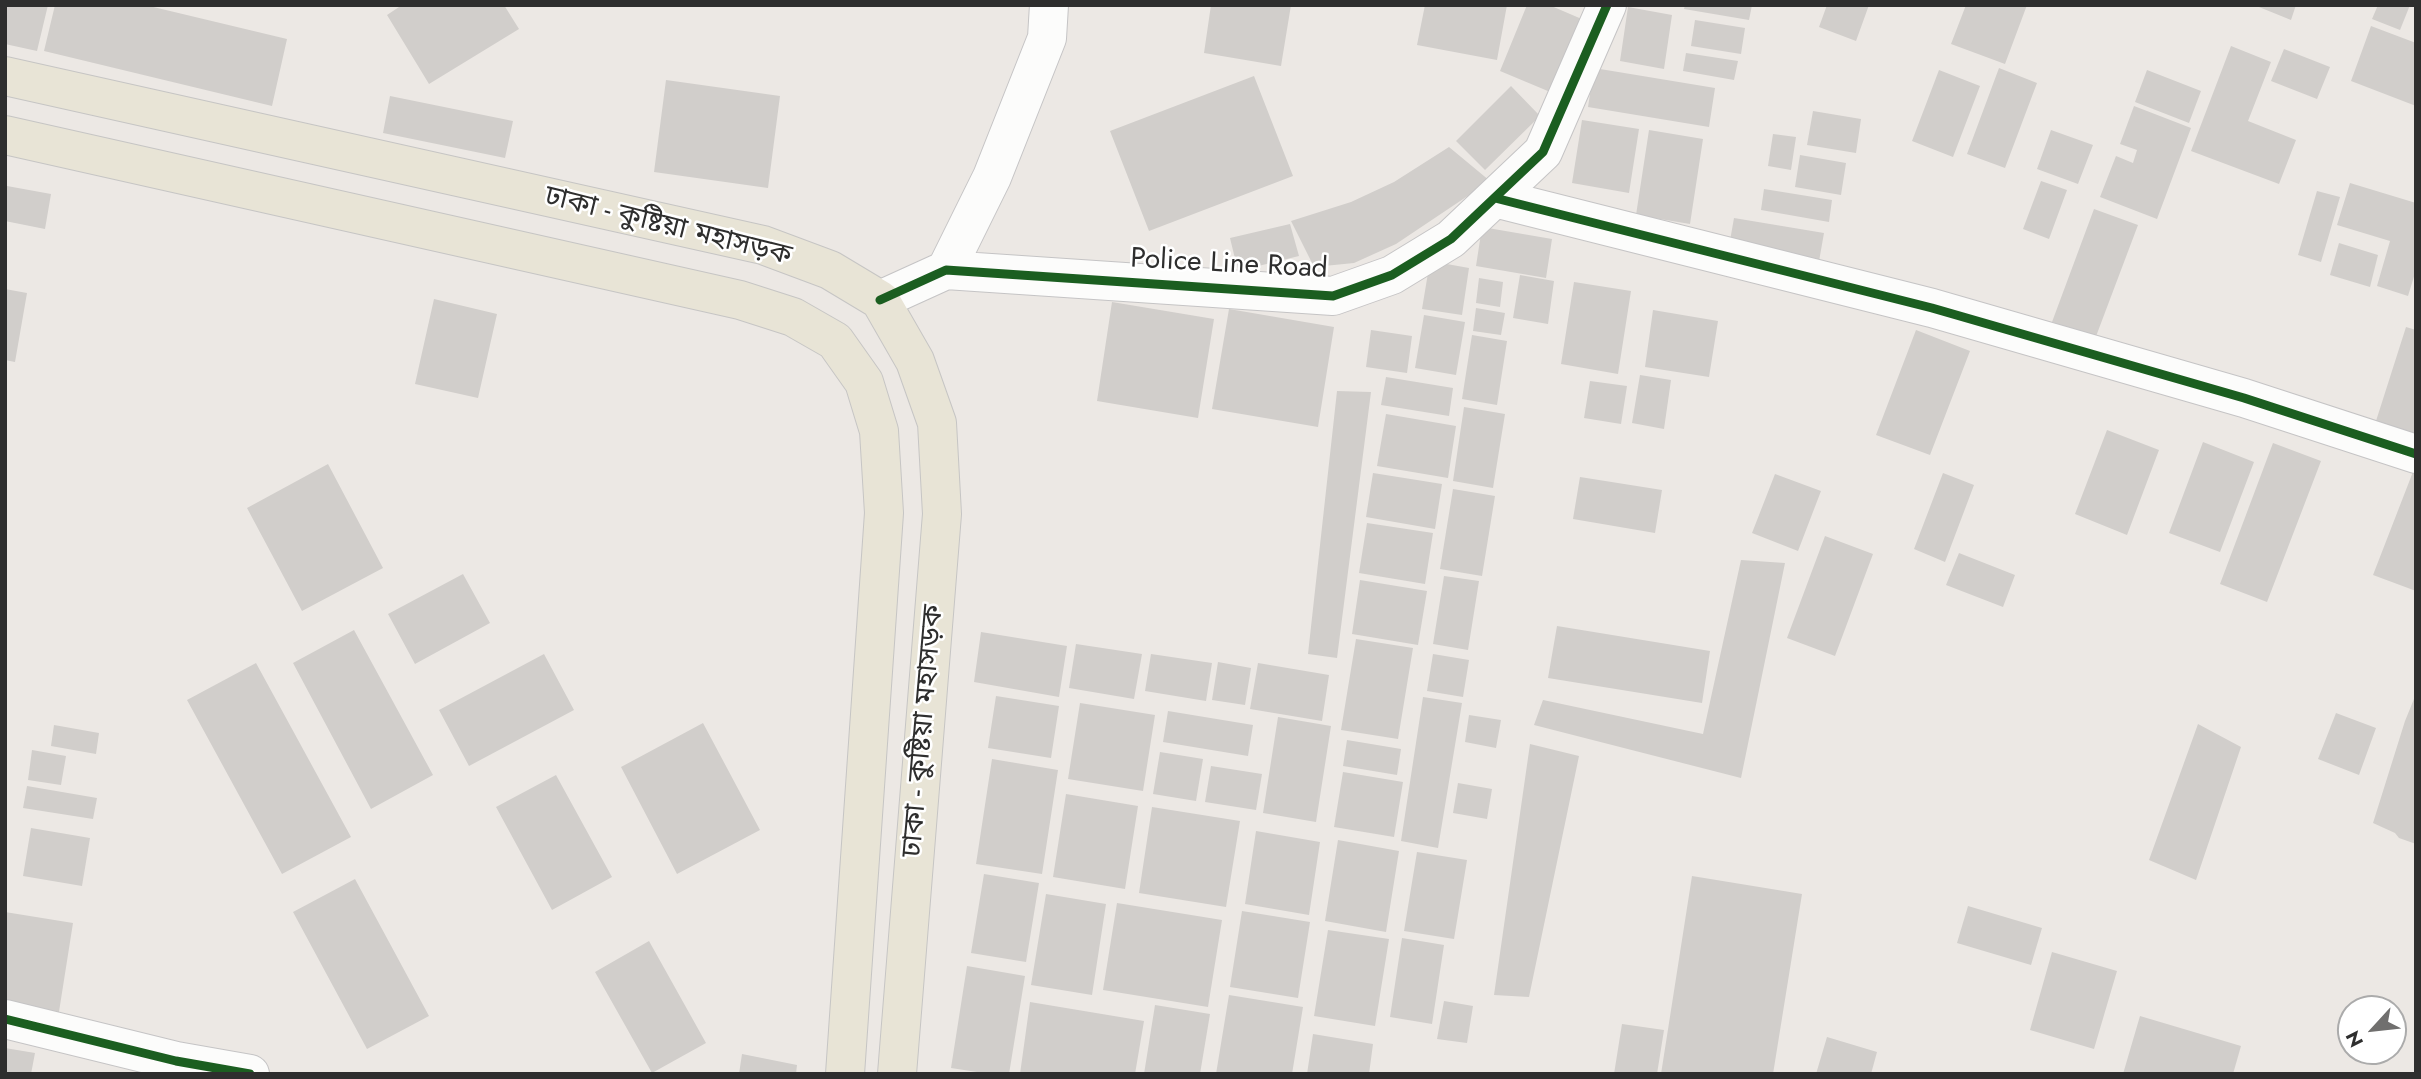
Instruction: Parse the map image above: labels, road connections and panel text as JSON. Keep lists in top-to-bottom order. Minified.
{"streets":{"main road":["ঢাকা - কুষ্টিয়া মহাসড়ক"],"street":["Police Line Road"]},"crossings":[["ঢাকা - কুষ্টিয়া মহাসড়ক","Police Line Road"]],"north":"bottom left"}
